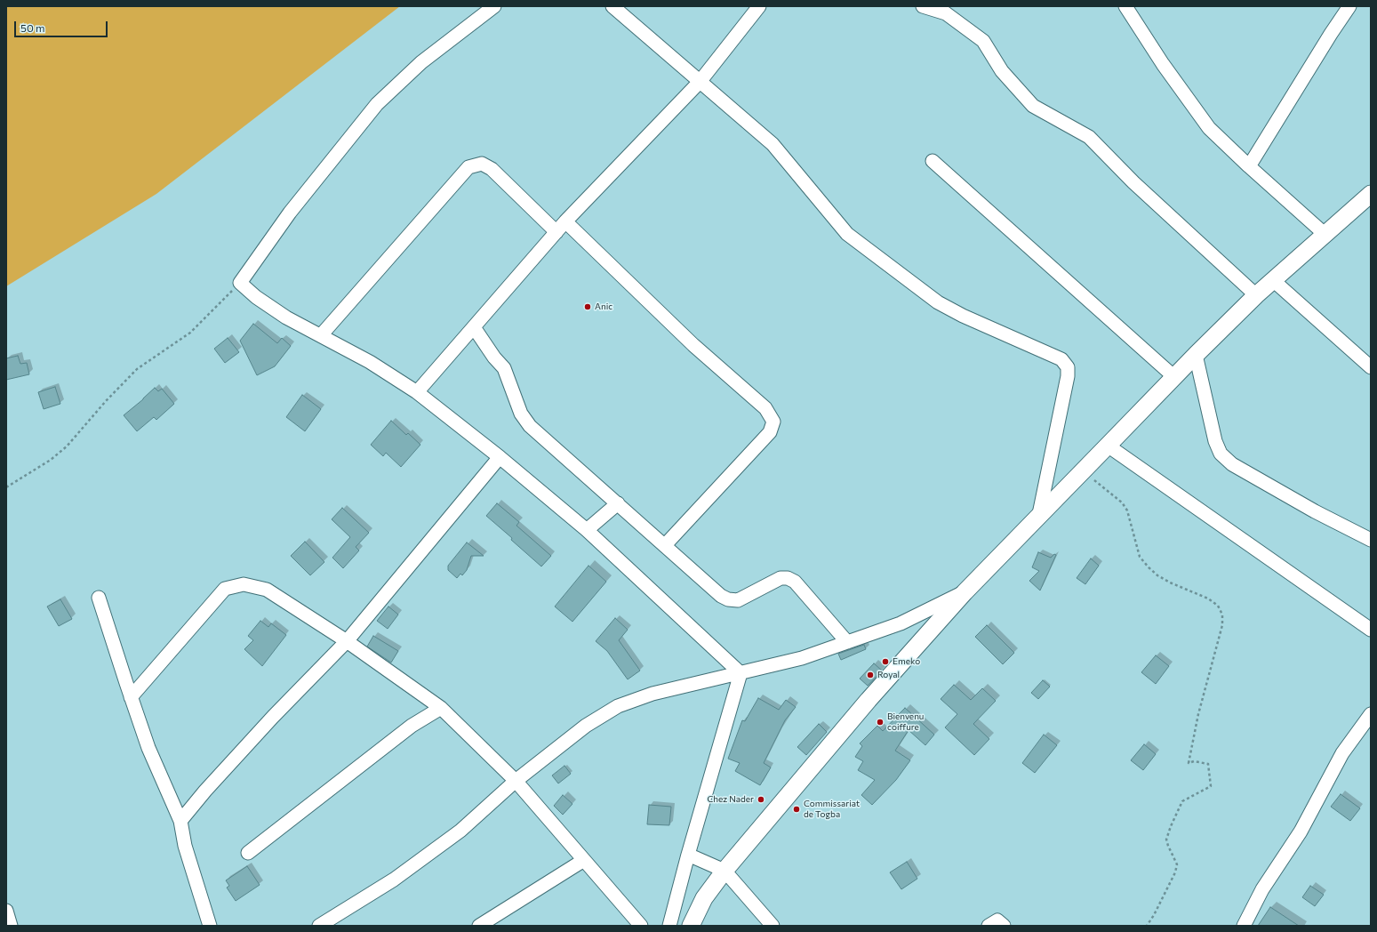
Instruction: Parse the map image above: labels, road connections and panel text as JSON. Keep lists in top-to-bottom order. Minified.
{"places":["Anic","Emeko","Royal","Bienvenu coiffure","Chez Nader","Commissariat de Togba"],"scale_bar":"50 m"}
